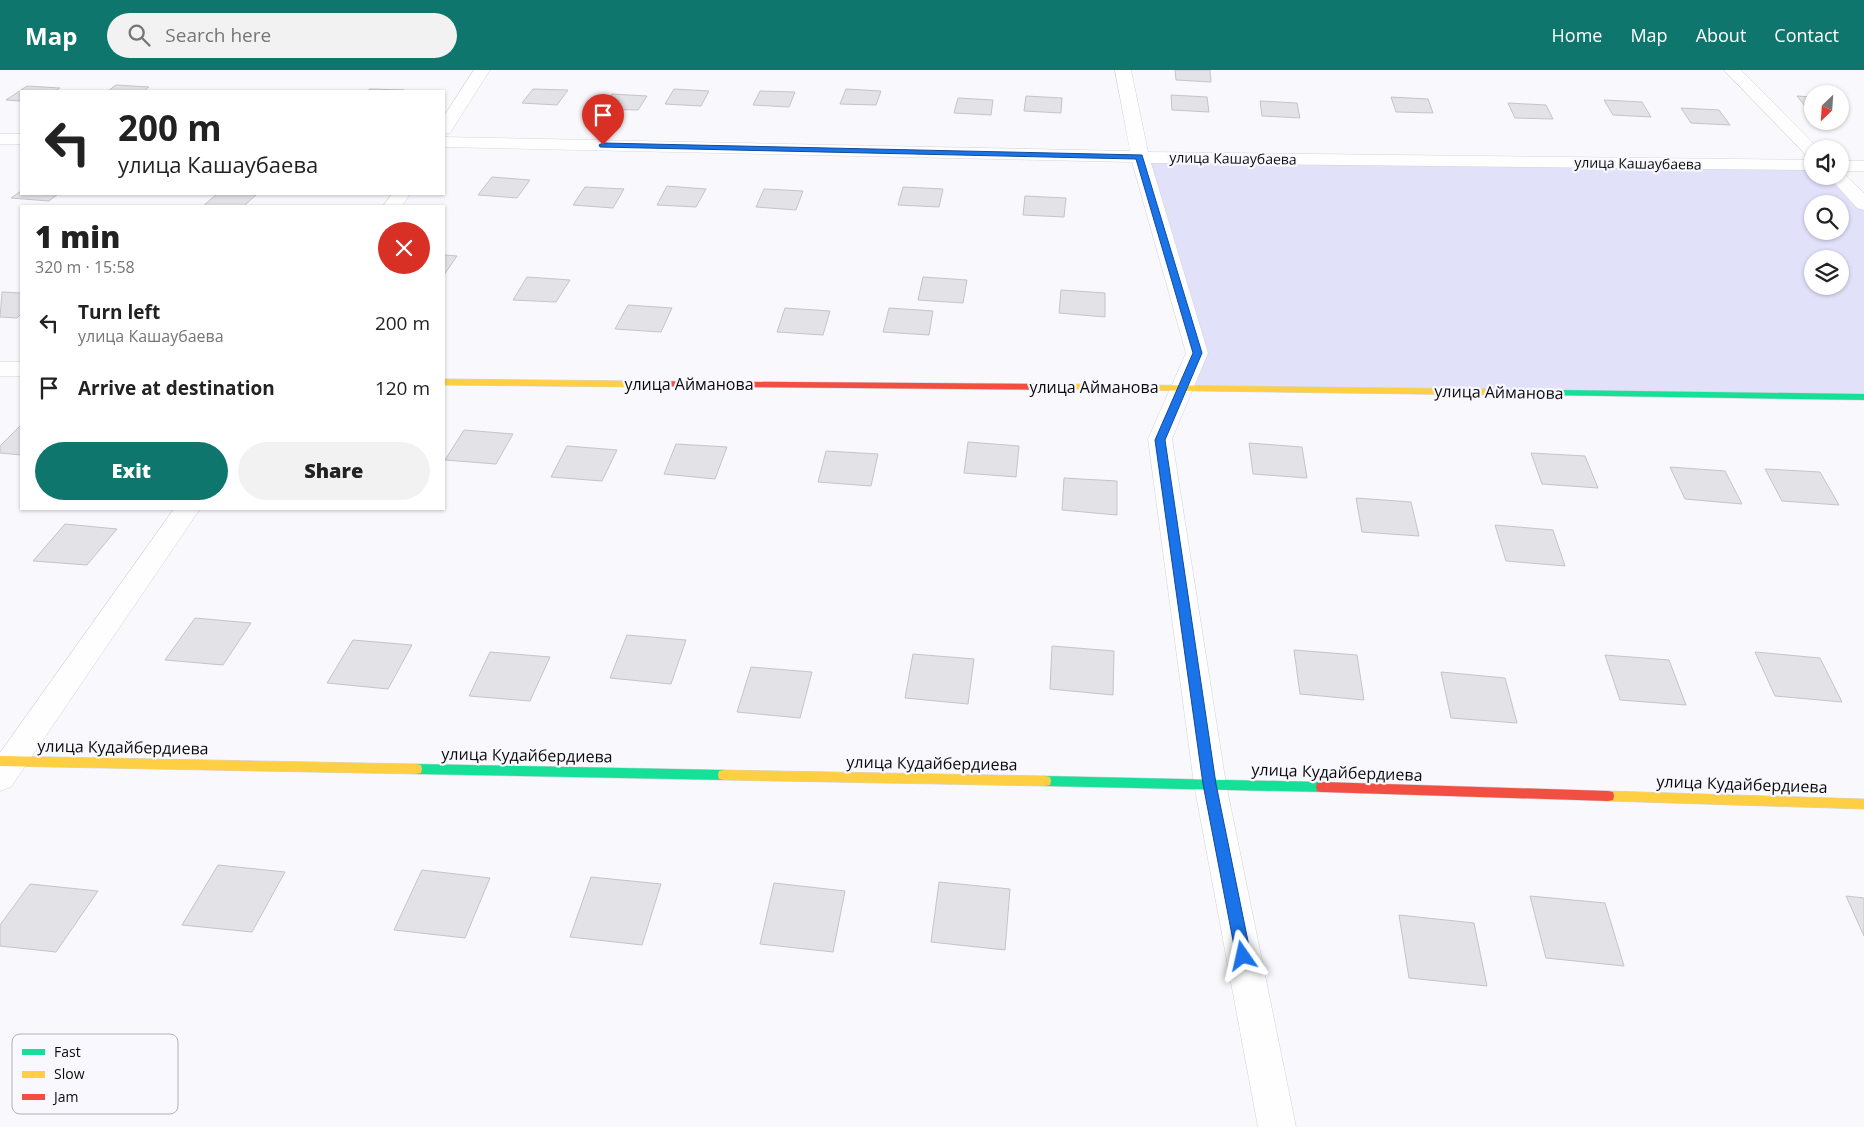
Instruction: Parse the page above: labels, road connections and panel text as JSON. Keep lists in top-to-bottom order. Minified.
{"streets":{"street":["улица Кашаубаева","улица Айманова","улица Кудайбердиева"]},"legend":["Fast","Slow","Jam"],"north":"bottom left","page":{"header":"Map","search":"Search here","nav":["Home","Map","About","Contact"],"turn":["200 m","улица Кашаубаева"],"heading":["1 min","320 m · 15:58"],"list":[{"name":"Turn left","note":"улица Кашаубаева","value":"200 m"},{"name":"Arrive at destination","value":"120 m"}],"buttons":["Exit","Share"]}}
